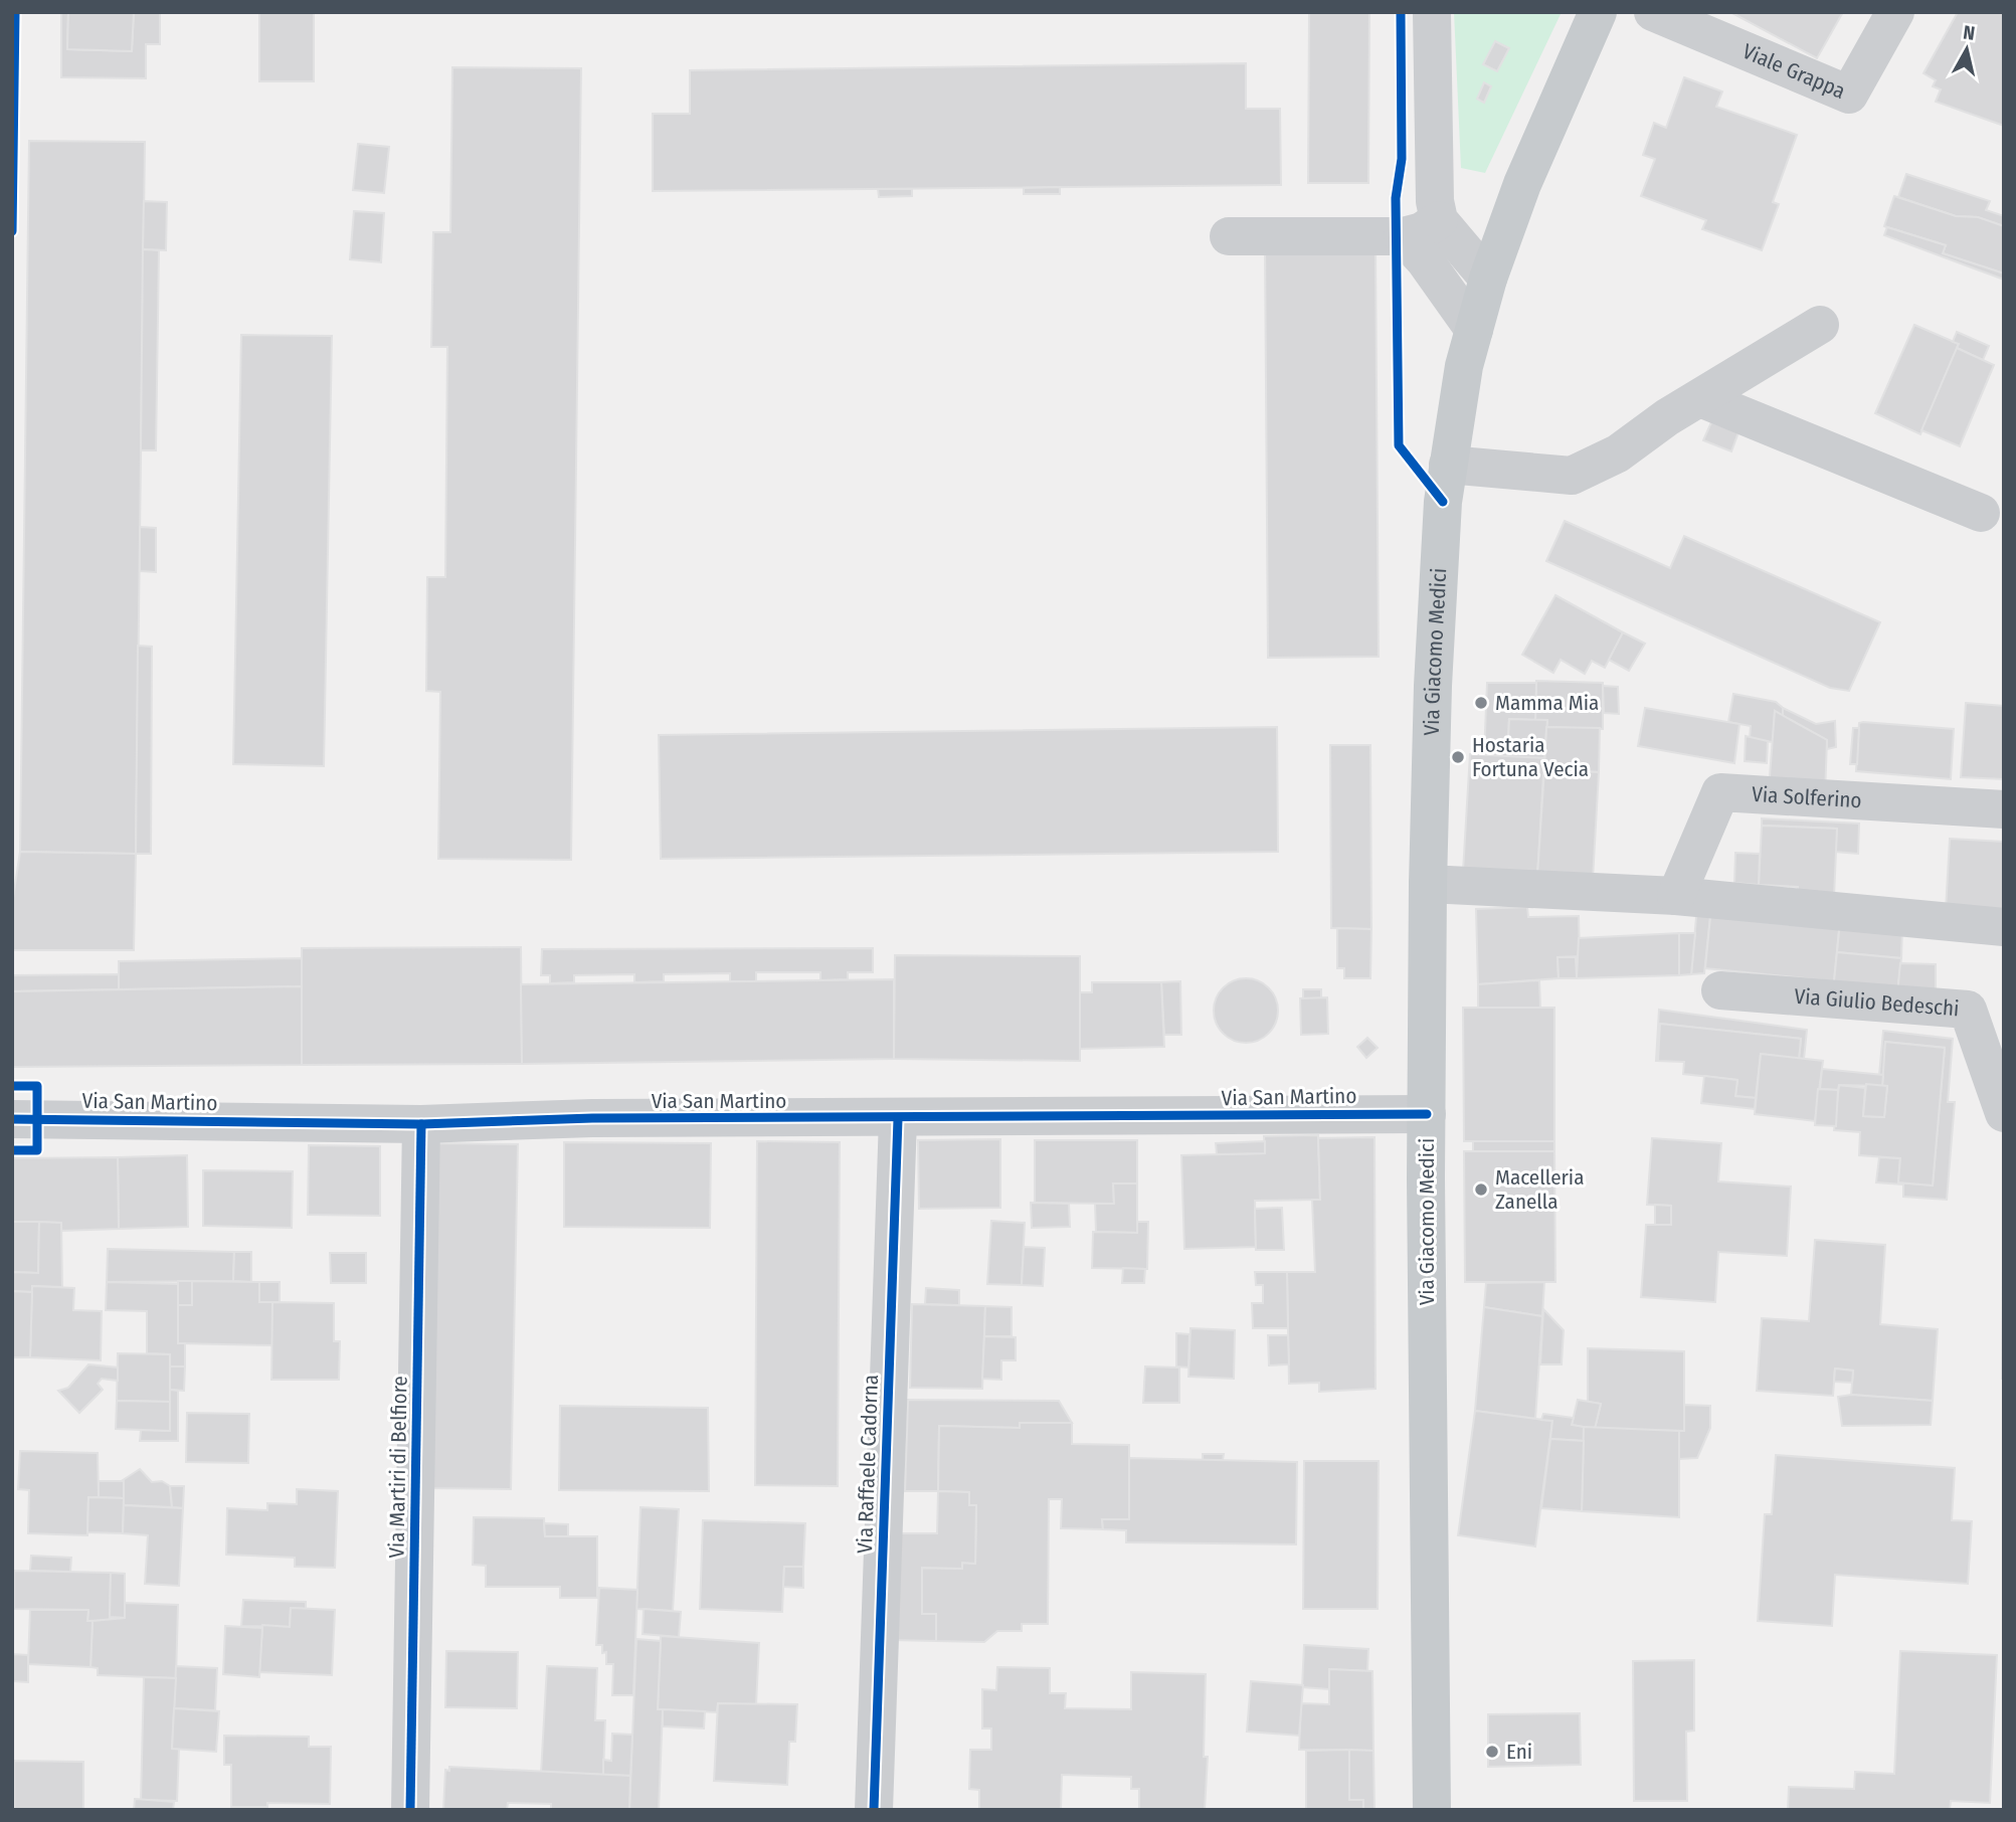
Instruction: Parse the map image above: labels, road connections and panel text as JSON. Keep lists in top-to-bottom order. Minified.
{"streets":{"main road":["Via Giacomo Medici"],"street":["Viale Grappa","Via Solferino","Via Giulio Bedeschi","Via San Martino","Via Raffaele Cadorna","Via Martiri di Belfiore"]},"crossings":[["Via Giacomo Medici","Via San Martino"],["Via San Martino","Via Raffaele Cadorna"],["Via San Martino","Via Martiri di Belfiore"]],"places":["Mamma Mia","Hostaria Fortuna Vecia","Macelleria Zanella","Eni"],"north":"top"}
